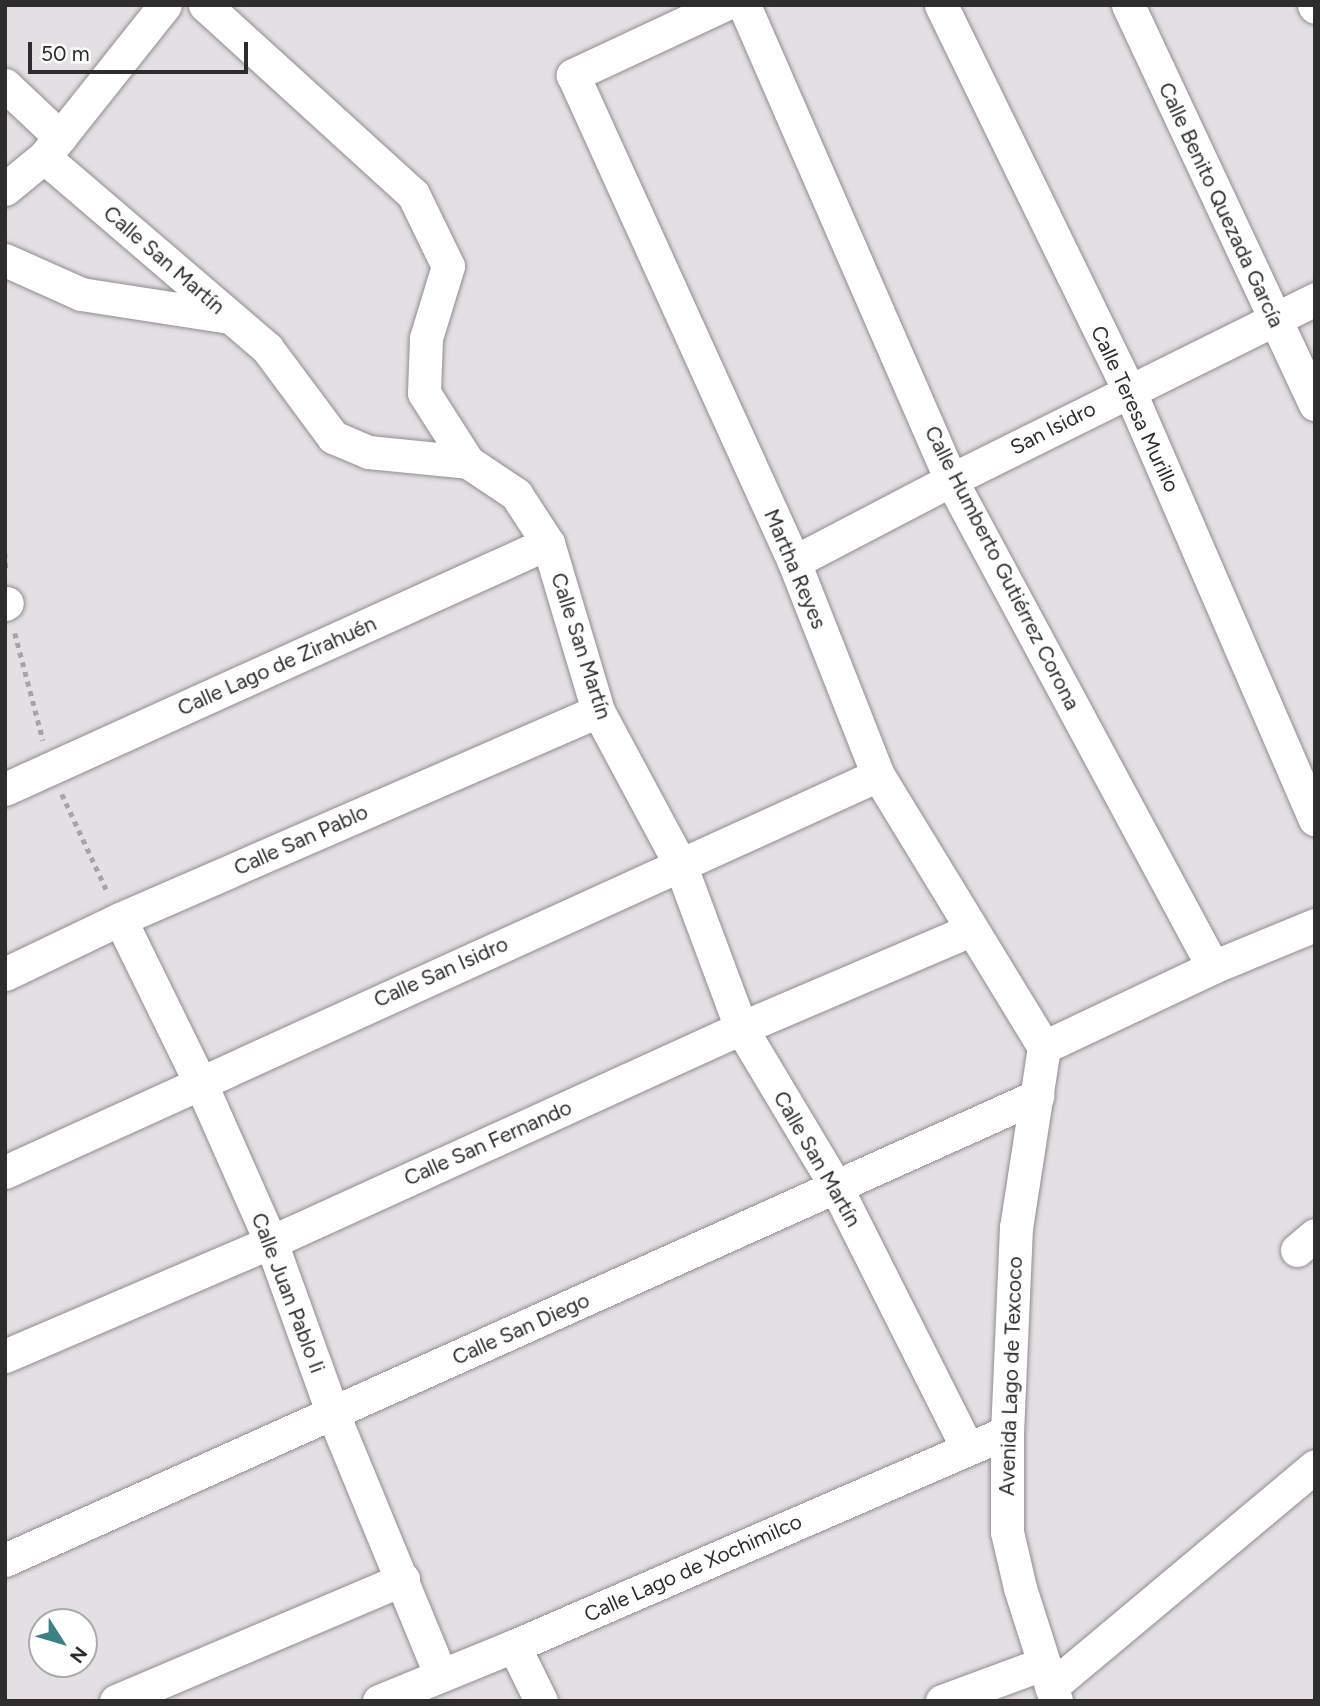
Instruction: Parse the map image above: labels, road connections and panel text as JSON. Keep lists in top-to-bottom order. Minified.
{"streets":{"street":["Calle Benito Quezada García","Calle San Martín","Calle Teresa Murillo","San Isidro","Calle Humberto Gutiérrez Corona","Martha Reyes","Calle Lago de Zirahuén","Calle San Pablo","Calle San Isidro","Calle San Fernando","Calle Juan Pablo Ii","Calle San Diego","Avenida Lago de Texcoco","Calle Lago de Xochimilco"]},"crossings":[["Calle Benito Quezada García","San Isidro"],["Calle San Martín","Calle Lago de Zirahuén"],["Calle San Martín","Calle San Pablo"],["Calle San Martín","Calle San Isidro"],["Calle San Martín","Calle San Fernando"],["Calle San Martín","Calle San Diego"],["Calle San Martín","Calle Lago de Xochimilco"],["Calle Teresa Murillo","San Isidro"],["San Isidro","Calle Humberto Gutiérrez Corona"],["San Isidro","Martha Reyes"],["Martha Reyes","Calle San Isidro"],["Martha Reyes","Calle San Fernando"],["Martha Reyes","Avenida Lago de Texcoco"],["Calle San Pablo","Calle Juan Pablo Ii"],["Calle San Isidro","Calle Juan Pablo Ii"],["Calle San Fernando","Calle Juan Pablo Ii"],["Calle Juan Pablo Ii","Calle San Diego"],["Calle Juan Pablo Ii","Calle Lago de Xochimilco"],["Calle San Diego","Avenida Lago de Texcoco"],["Avenida Lago de Texcoco","Calle Lago de Xochimilco"]],"scale_bar":"50 m","north":"bottom right"}
